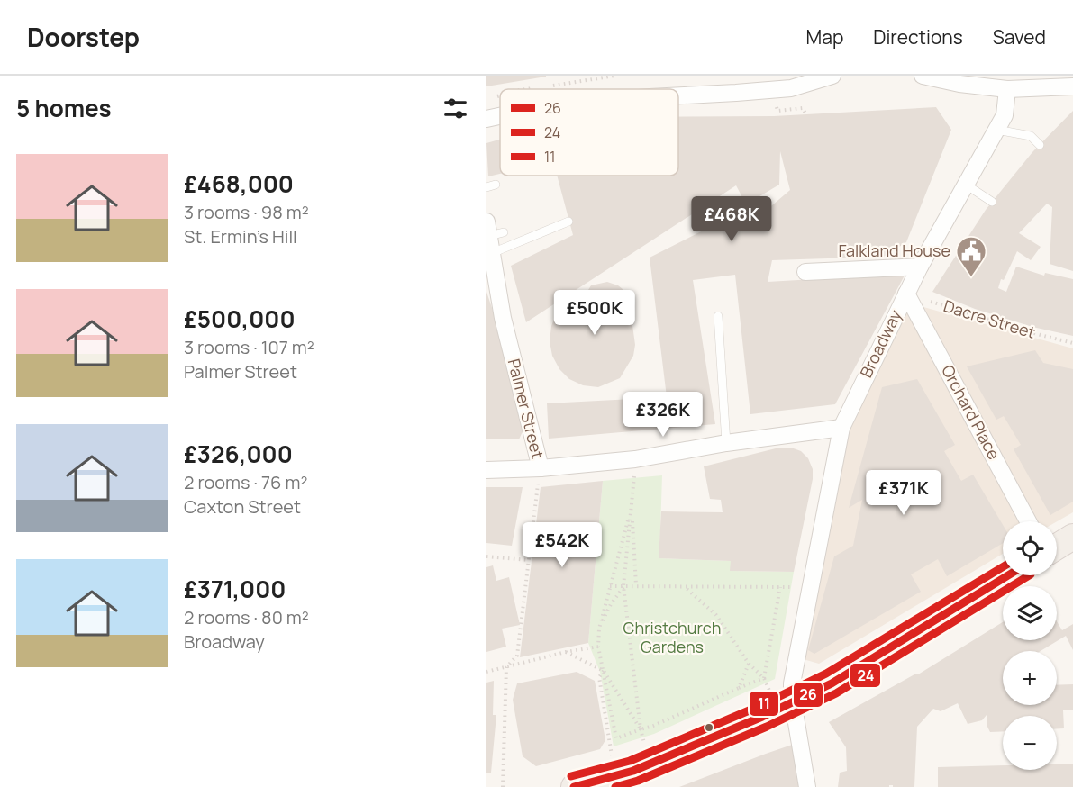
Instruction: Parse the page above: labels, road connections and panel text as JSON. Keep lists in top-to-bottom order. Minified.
{"streets":{"street":["Broadway","Palmer Street","Orchard Place"],"path":["Dacre Street"]},"crossings":[["Dacre Street","Broadway"],["Dacre Street","Orchard Place"],["Broadway","Orchard Place"]],"parks":["Christchurch Gardens"],"places":{"public building":["Falkland House"]},"lines":["transit line 11","transit line 26","transit line 24"],"legend":["26","24","11"],"page":{"header":"Doorstep","nav":["Map","Directions","Saved"],"heading":"5 homes","list":[{"name":"£468,000","note":"3 rooms · 98 m² · St. Ermin's Hill"},{"name":"£500,000","note":"3 rooms · 107 m² · Palmer Street"},{"name":"£326,000","note":"2 rooms · 76 m² · Caxton Street"},{"name":"£371,000","note":"2 rooms · 80 m² · Broadway"}],"price":["£468K","£500K","£326K","£371K","£542K"],"map_buttons":["+","−"]}}
